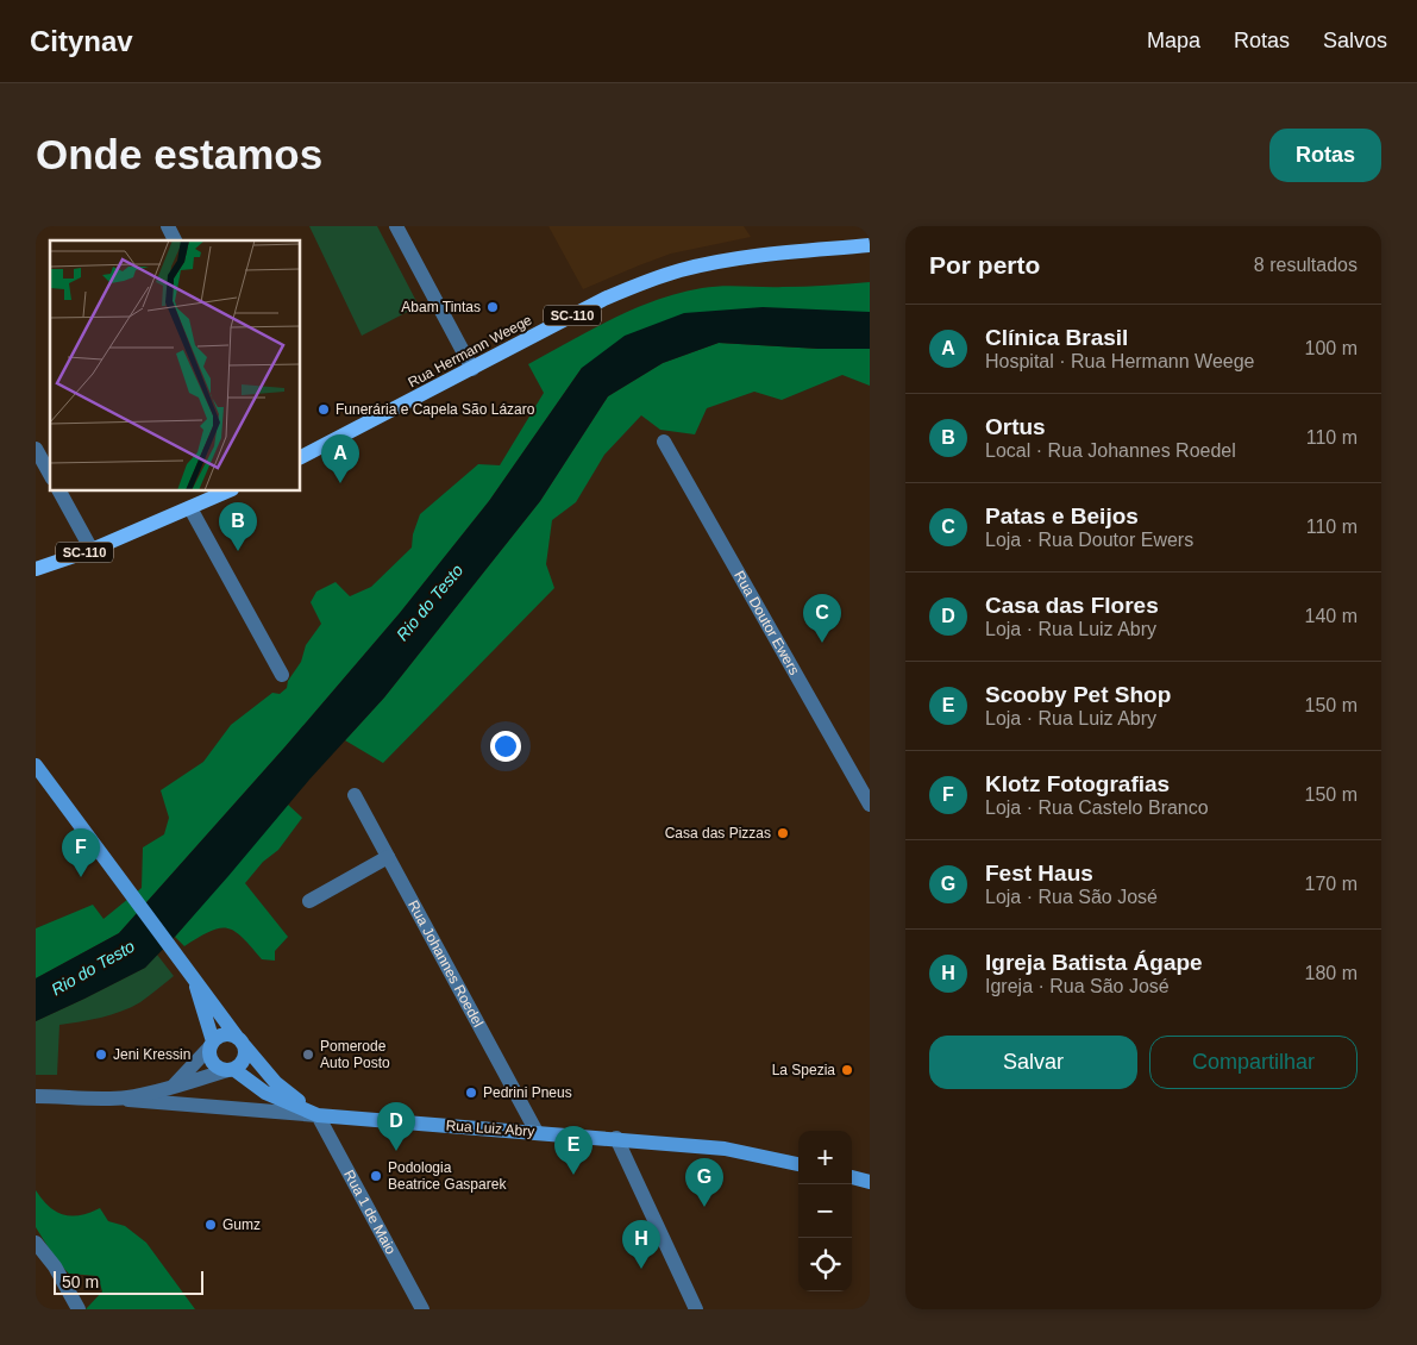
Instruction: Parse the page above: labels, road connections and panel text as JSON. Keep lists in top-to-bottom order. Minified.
{"streets":{"main road":["SC-110","Rua Hermann Weege","Rua Luiz Abry"],"street":["Rua Doutor Ewers","Rua Johannes Roedel","Rua 1 de Maio"]},"crossings":[["Rua Johannes Roedel","Rua Luiz Abry"],["Rua Luiz Abry","Rua 1 de Maio"]],"water":["Rio do Testo"],"places":["Abam Tintas","Funerária e Capela São Lázaro","Casa das Pizzas","Jeni Kressin","Pomerode Auto Posto","La Spezia","Pedrini Pneus","Podologia Beatrice Gasparek","Gumz"],"scale_bar":"50 m","page":{"header":"Citynav","nav":["Mapa","Rotas","Salvos"],"buttons":["Rotas",["Salvar","Compartilhar"]],"title":"Onde estamos","heading":["Por perto","8 resultados"],"list":[{"mark":"A","name":"Clínica Brasil","note":"Hospital · Rua Hermann Weege","value":"100 m"},{"mark":"B","name":"Ortus","note":"Local · Rua Johannes Roedel","value":"110 m"},{"mark":"C","name":"Patas e Beijos","note":"Loja · Rua Doutor Ewers","value":"110 m"},{"mark":"D","name":"Casa das Flores","note":"Loja · Rua Luiz Abry","value":"140 m"},{"mark":"E","name":"Scooby Pet Shop","note":"Loja · Rua Luiz Abry","value":"150 m"},{"mark":"F","name":"Klotz Fotografias","note":"Loja · Rua Castelo Branco","value":"150 m"},{"mark":"G","name":"Fest Haus","note":"Loja · Rua São José","value":"170 m"},{"mark":"H","name":"Igreja Batista Ágape","note":"Igreja · Rua São José","value":"180 m"}],"pins":["A","B","C","F","D","E","G","H"],"map_buttons":["+","−"],"scale":"50 m"}}
